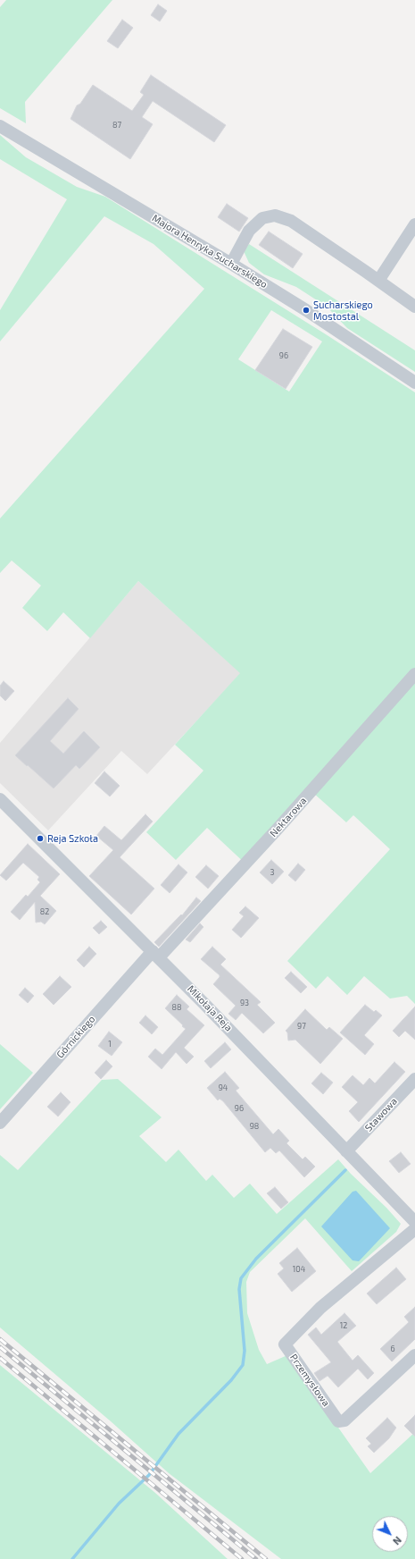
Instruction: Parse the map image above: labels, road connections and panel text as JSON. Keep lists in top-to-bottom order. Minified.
{"streets":{"street":["Majora Henryka Sucharskiego","Nektarowa","Mikołaja Reja","Górnickiego","Stawowa","Przemysłowa"]},"crossings":[["Nektarowa","Mikołaja Reja"],["Nektarowa","Górnickiego"],["Mikołaja Reja","Górnickiego"],["Mikołaja Reja","Stawowa"]],"places":["Sucharskiego Mostostal","Reja Szkoła"],"house_numbers":["87","96","3","82","93","88","97","1","94","96","98","104","12","6"],"north":"bottom right"}
